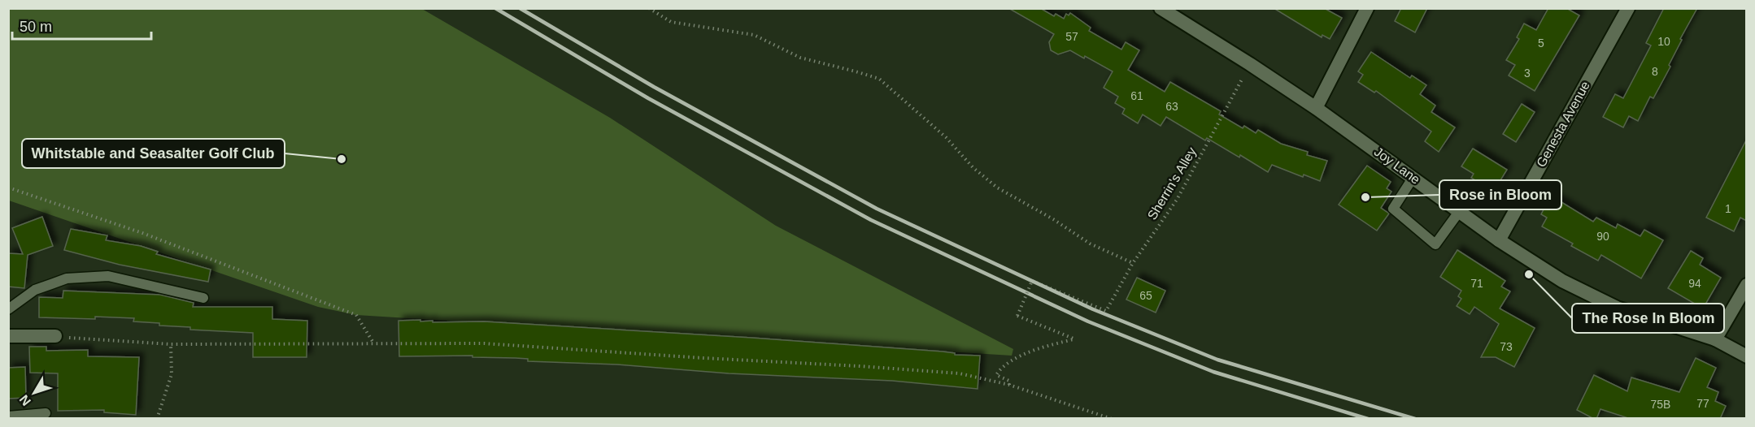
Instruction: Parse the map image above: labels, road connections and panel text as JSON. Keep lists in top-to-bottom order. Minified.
{"streets":{"street":["Genesta Avenue","Joy Lane"],"path":["Sherrin's Alley"]},"crossings":[["Genesta Avenue","Joy Lane"],["Joy Lane","Sherrin's Alley"]],"places":["Whitstable and Seasalter Golf Club","Rose in Bloom","The Rose In Bloom"],"house_numbers":["57","10","5","8","3","61","63","1","90","71","94","65","73","77","75B"],"scale_bar":"50 m","north":"bottom left"}
